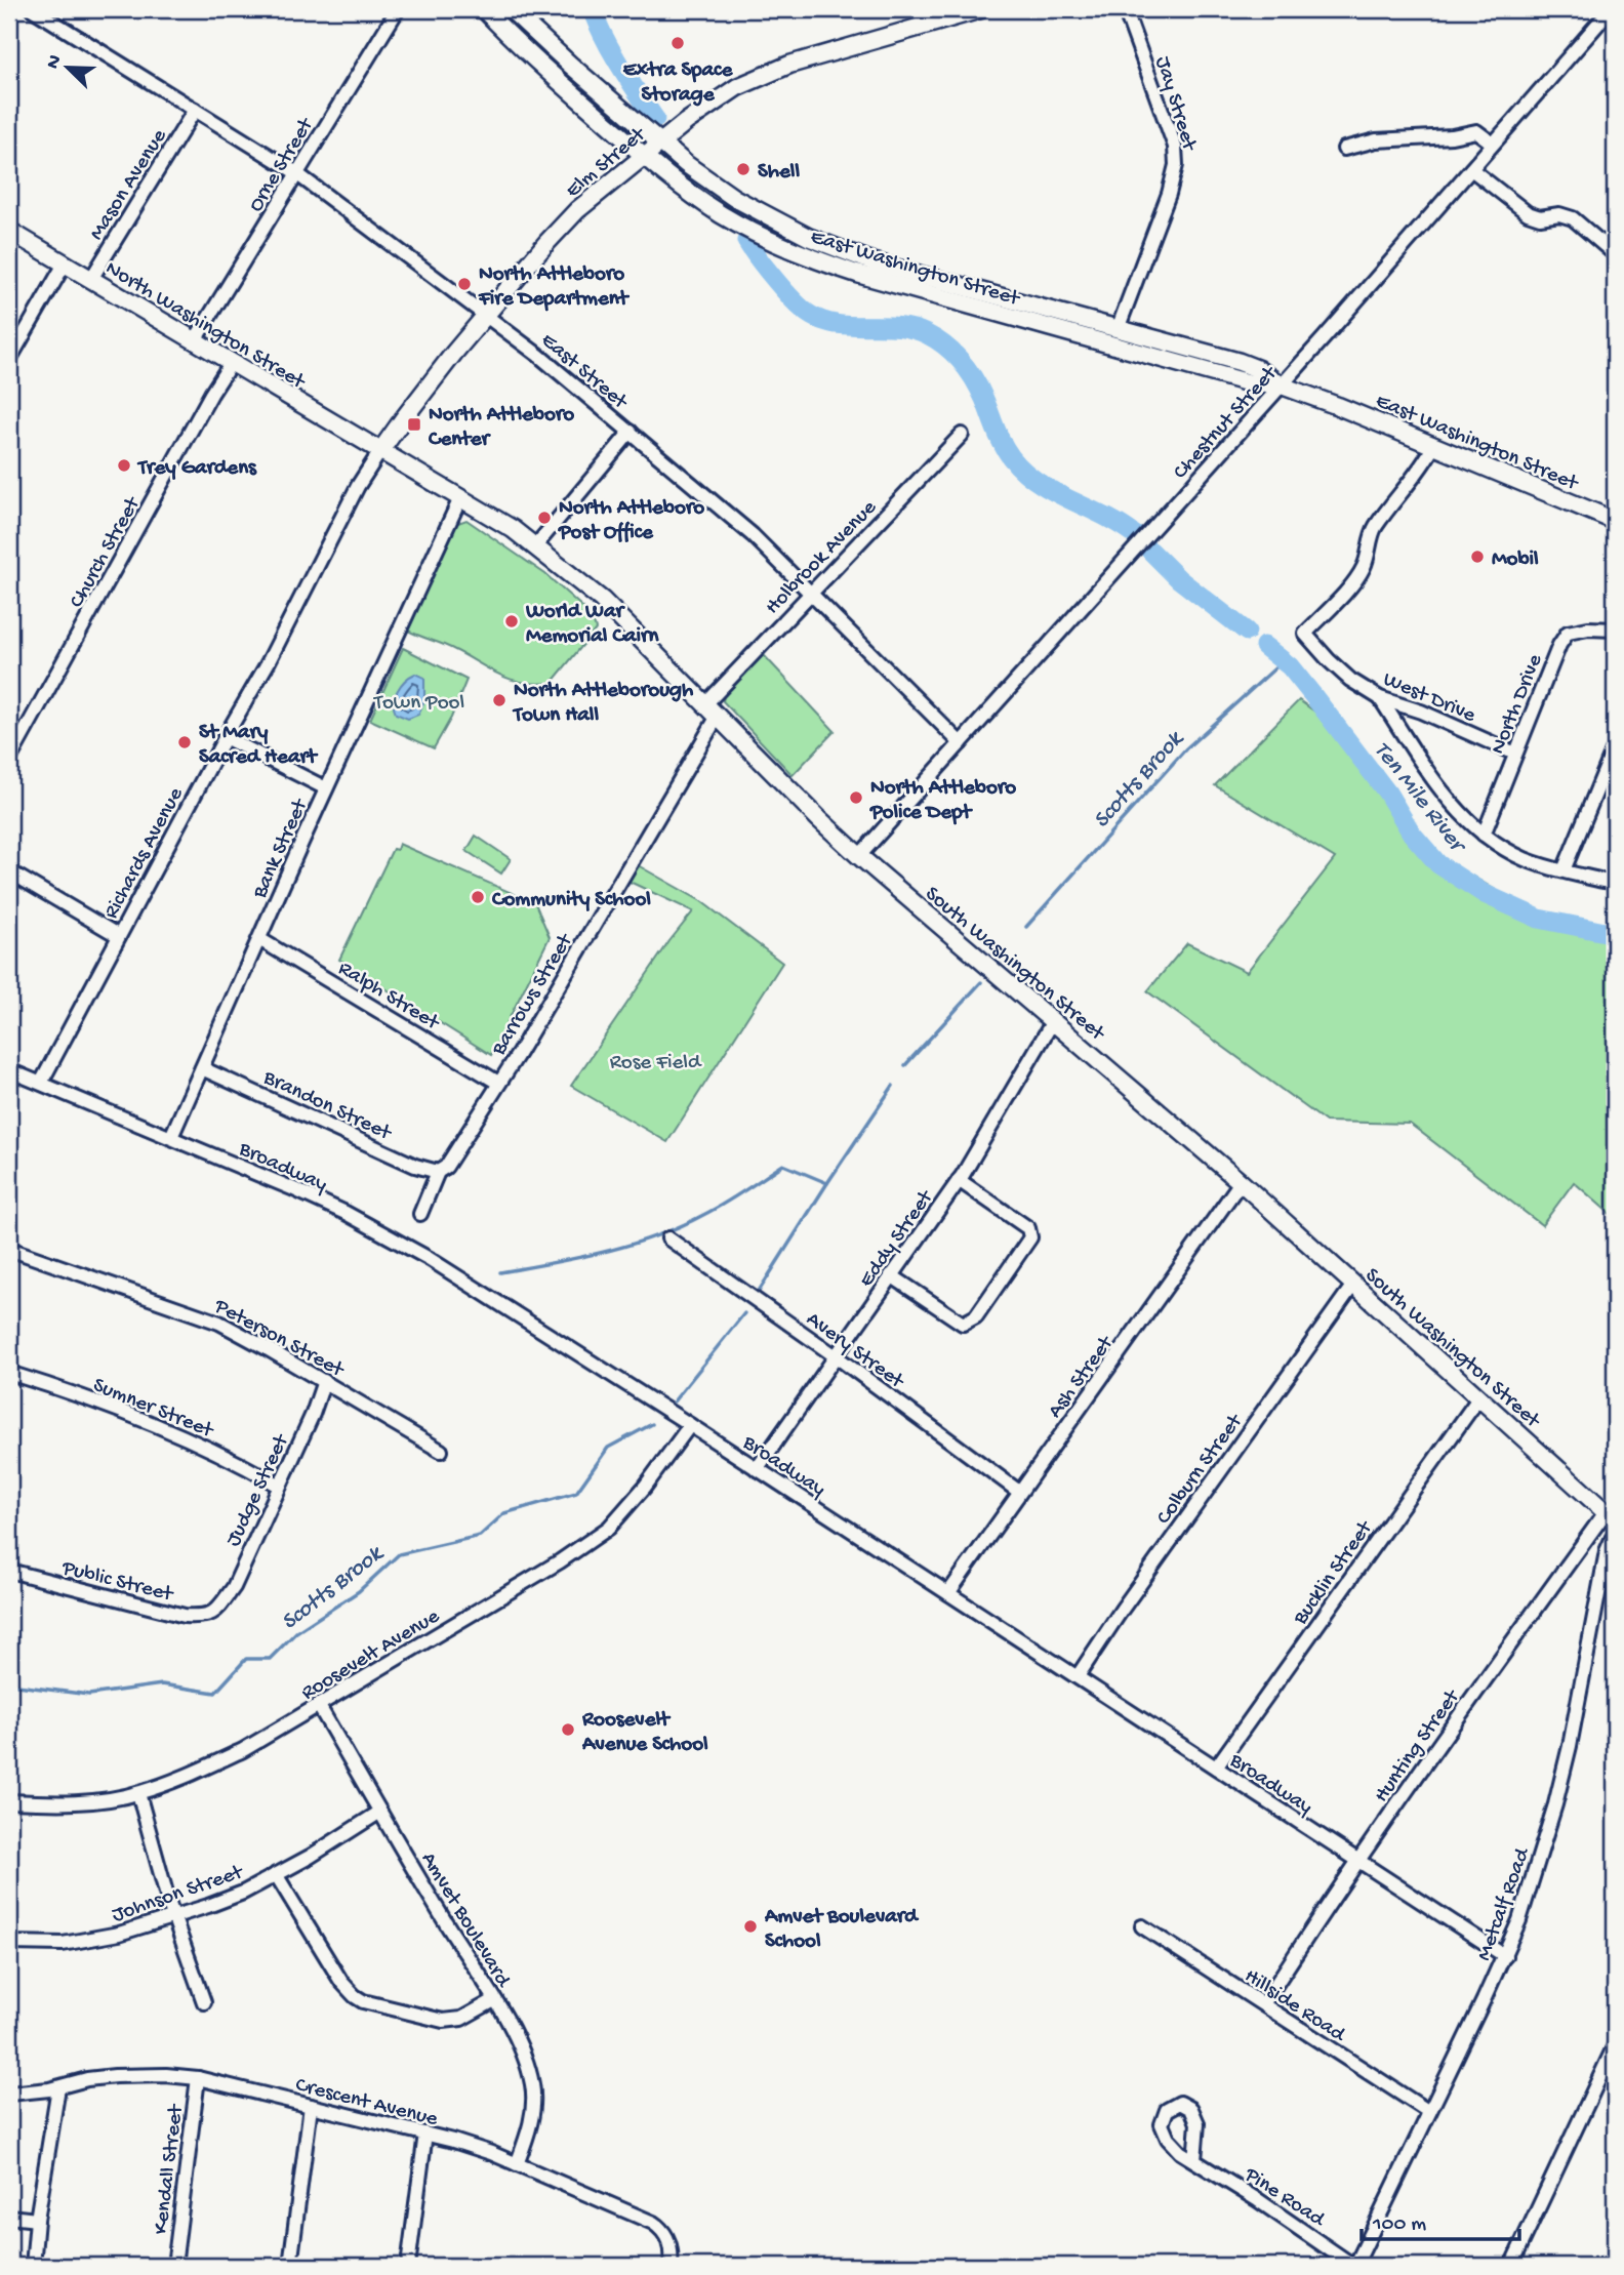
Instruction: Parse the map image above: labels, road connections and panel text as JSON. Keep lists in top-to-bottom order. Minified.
{"streets":{"main road":["Elm Street","East Washington Street","North Washington Street","South Washington Street"],"street":["Jay Street","Orne Street","Mason Avenue","East Street","Chestnut Street","Church Street","Holbrook Avenue","West Drive","North Drive","Bank Street","Richards Avenue","Ralph Street","Barrows Street","Brandon Street","Broadway","Eddy Street","Peterson Street","Avery Street","Ash Street","Sumner Street","Colburn Street","Judge Street","Bucklin Street","Public Street","Roosevelt Avenue","Hunting Street","Johnson Street","Metcalf Road","Amvet Boulevard","Hillside Road","Crescent Avenue","Kendall Street","Pine Road"]},"crossings":[["Jay Street","East Washington Street"],["Elm Street","East Washington Street"],["Elm Street","North Washington Street"],["Elm Street","East Street"],["Elm Street","Richards Avenue"],["Elm Street","South Washington Street"],["Orne Street","North Washington Street"],["Orne Street","East Street"],["Mason Avenue","North Washington Street"],["Mason Avenue","East Street"],["East Washington Street","Chestnut Street"],["East Washington Street","West Drive"],["North Washington Street","Church Street"],["North Washington Street","Richards Avenue"],["North Washington Street","South Washington Street"],["East Street","Chestnut Street"],["East Street","Holbrook Avenue"],["Chestnut Street","South Washington Street"],["Holbrook Avenue","South Washington Street"],["Holbrook Avenue","Barrows Street"],["West Drive","North Drive"],["Bank Street","South Washington Street"],["Bank Street","Ralph Street"],["Bank Street","Brandon Street"],["Bank Street","Broadway"],["Richards Avenue","South Washington Street"],["Richards Avenue","Broadway"],["South Washington Street","Barrows Street"],["South Washington Street","Eddy Street"],["South Washington Street","Ash Street"],["South Washington Street","Colburn Street"],["South Washington Street","Bucklin Street"],["South Washington Street","Hunting Street"],["Ralph Street","Barrows Street"],["Barrows Street","Brandon Street"],["Broadway","Eddy Street"],["Broadway","Ash Street"],["Broadway","Colburn Street"],["Broadway","Bucklin Street"],["Broadway","Roosevelt Avenue"],["Broadway","Hunting Street"],["Broadway","Metcalf Road"],["Eddy Street","Avery Street"],["Peterson Street","Judge Street"],["Avery Street","Ash Street"],["Sumner Street","Judge Street"],["Judge Street","Public Street"],["Roosevelt Avenue","Amvet Boulevard"],["Hunting Street","Hillside Road"],["Johnson Street","Amvet Boulevard"],["Metcalf Road","Hillside Road"],["Metcalf Road","Pine Road"],["Amvet Boulevard","Crescent Avenue"],["Crescent Avenue","Kendall Street"]],"water":["Scotts Brook","Ten Mile River"],"parks":["Town Pool","Rose Field"],"places":{"other":["Extra Space Storage","Shell","North Attleboro Fire Department","Trey Gardens","North Attleboro Post Office","Mobil","World War Memorial Cairn","North Attleborough Town Hall","St Mary Sacred Heart","North Attleboro Police Dept","Community School","Roosevelt Avenue School","Amvet Boulevard School"],"transit":["North Attleboro Center"]},"scale_bar":"100 m","north":"top left"}
